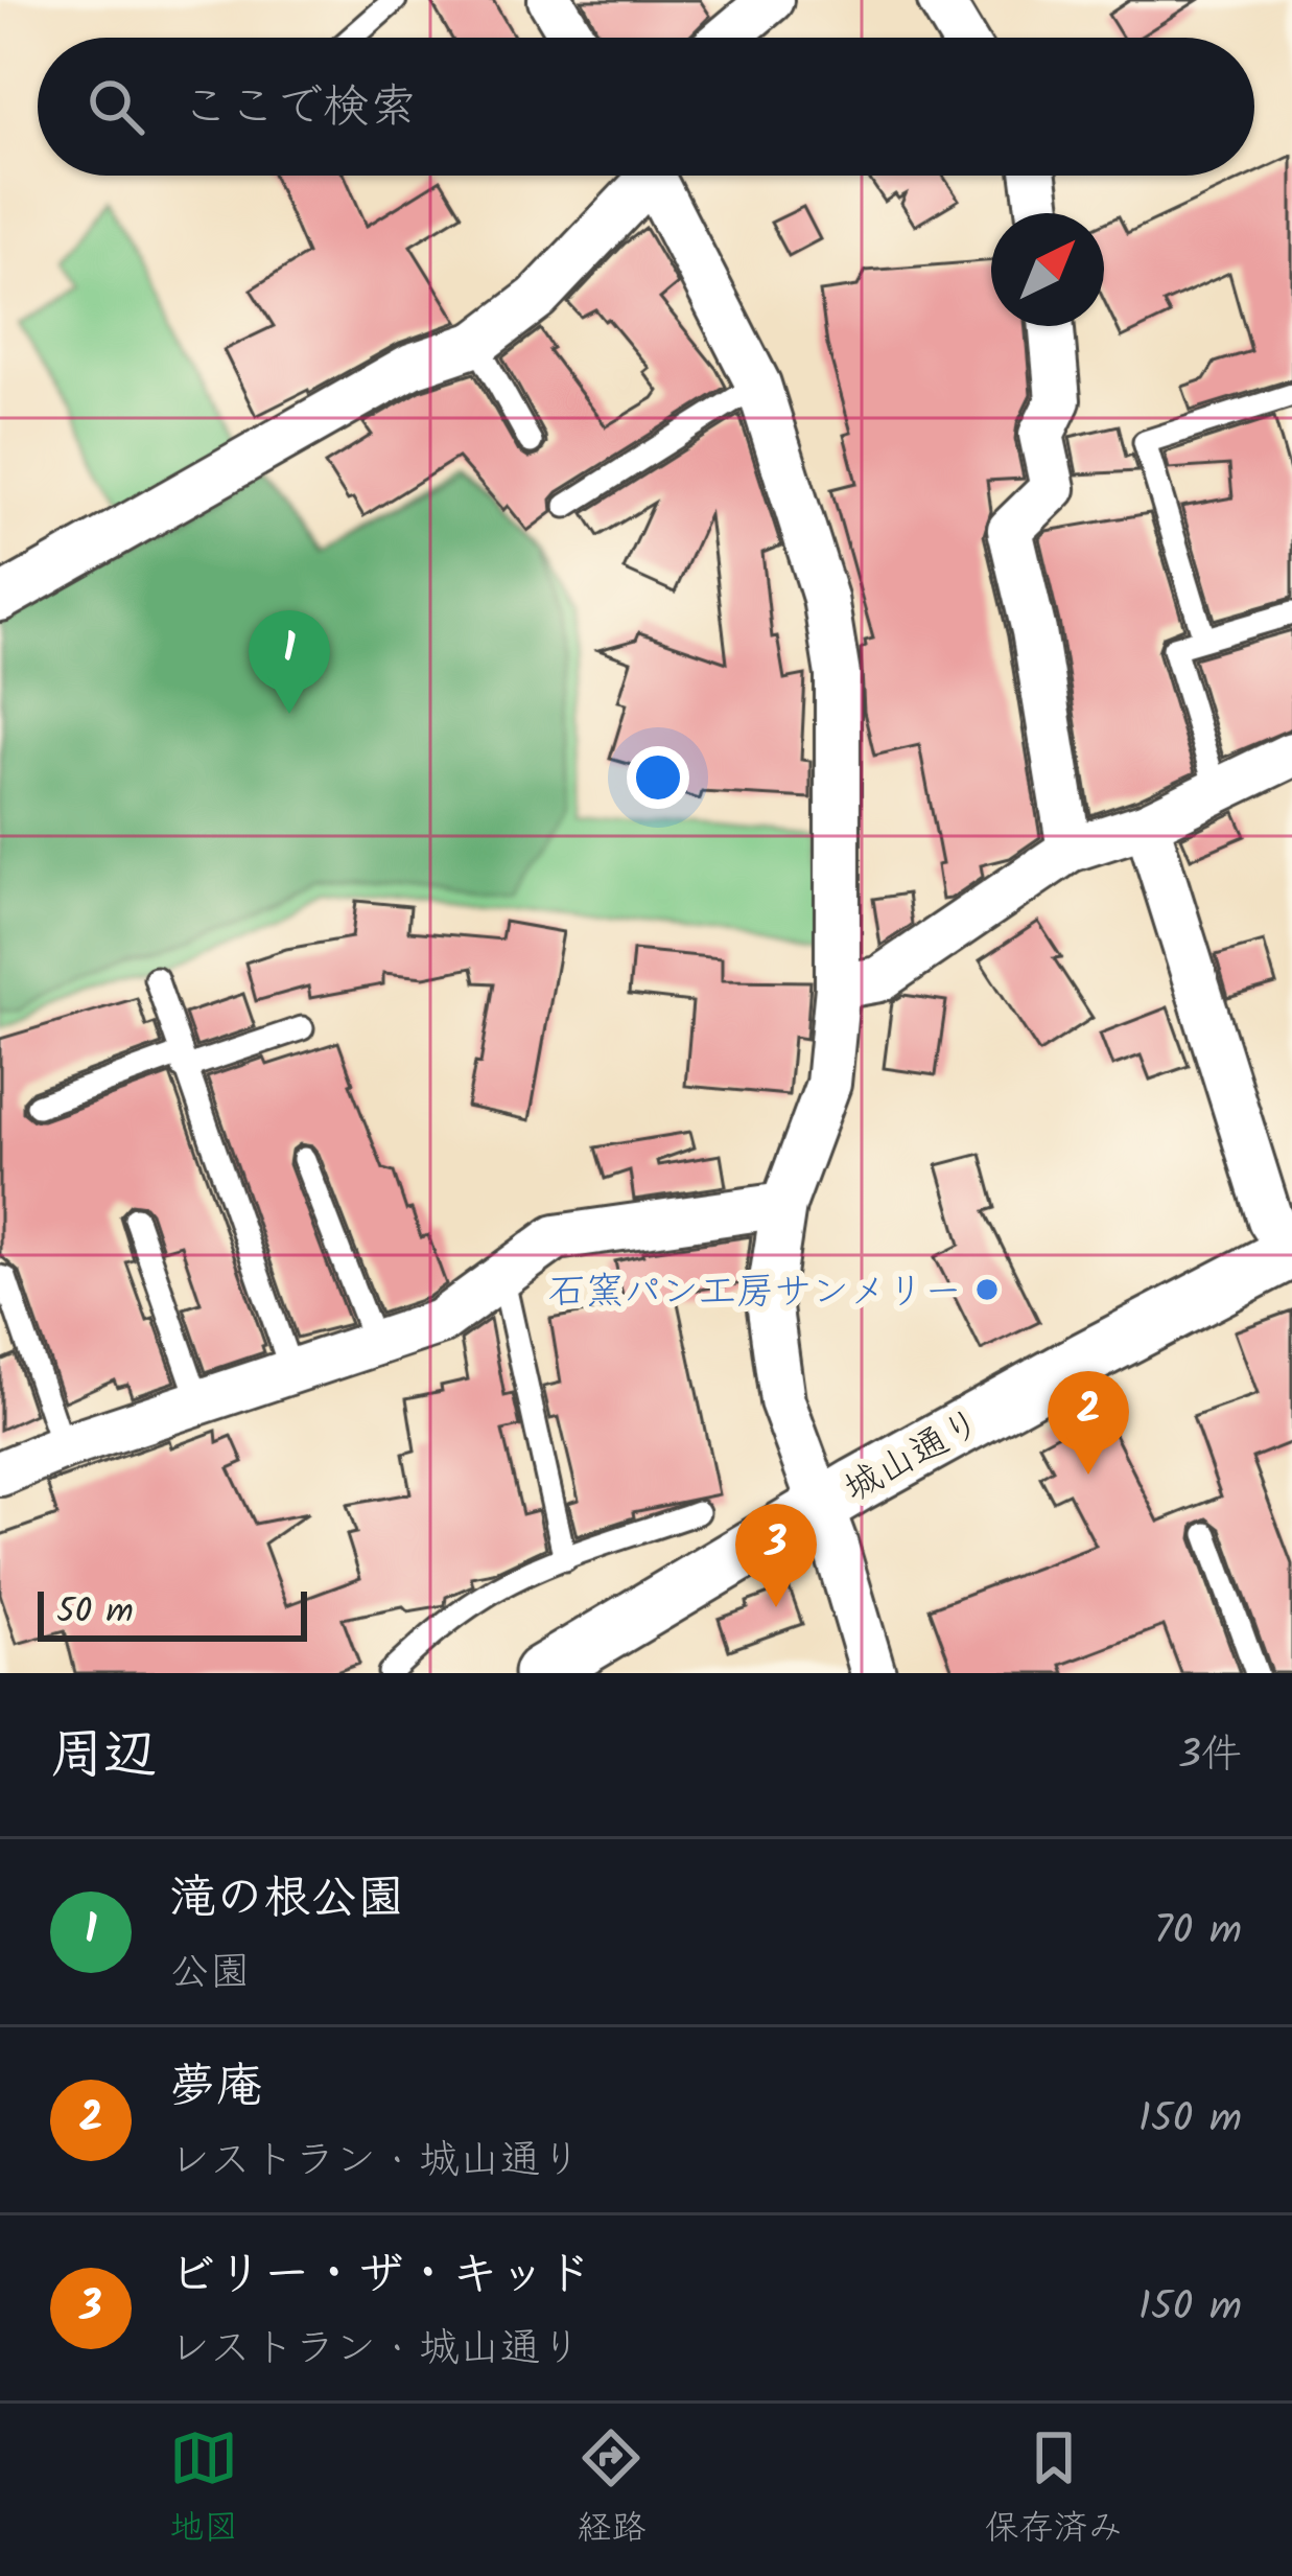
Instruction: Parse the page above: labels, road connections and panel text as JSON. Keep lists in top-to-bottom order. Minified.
{"streets":{"street":["城山通り"]},"places":["石窯パン工房サンメリー"],"scale_bar":"50 m","north":"top right","page":{"search":"ここで検索","pins":["1","2","3"],"scale":"50 m","heading":["周辺","3件"],"list":[{"mark":"1","name":"滝の根公園","note":"公園","value":"70 m"},{"mark":"2","name":"夢庵","note":"レストラン · 城山通り","value":"150 m"},{"mark":"3","name":"ビリー・ザ・キッド","note":"レストラン · 城山通り","value":"150 m"}],"nav":["地図","経路","保存済み"]}}
